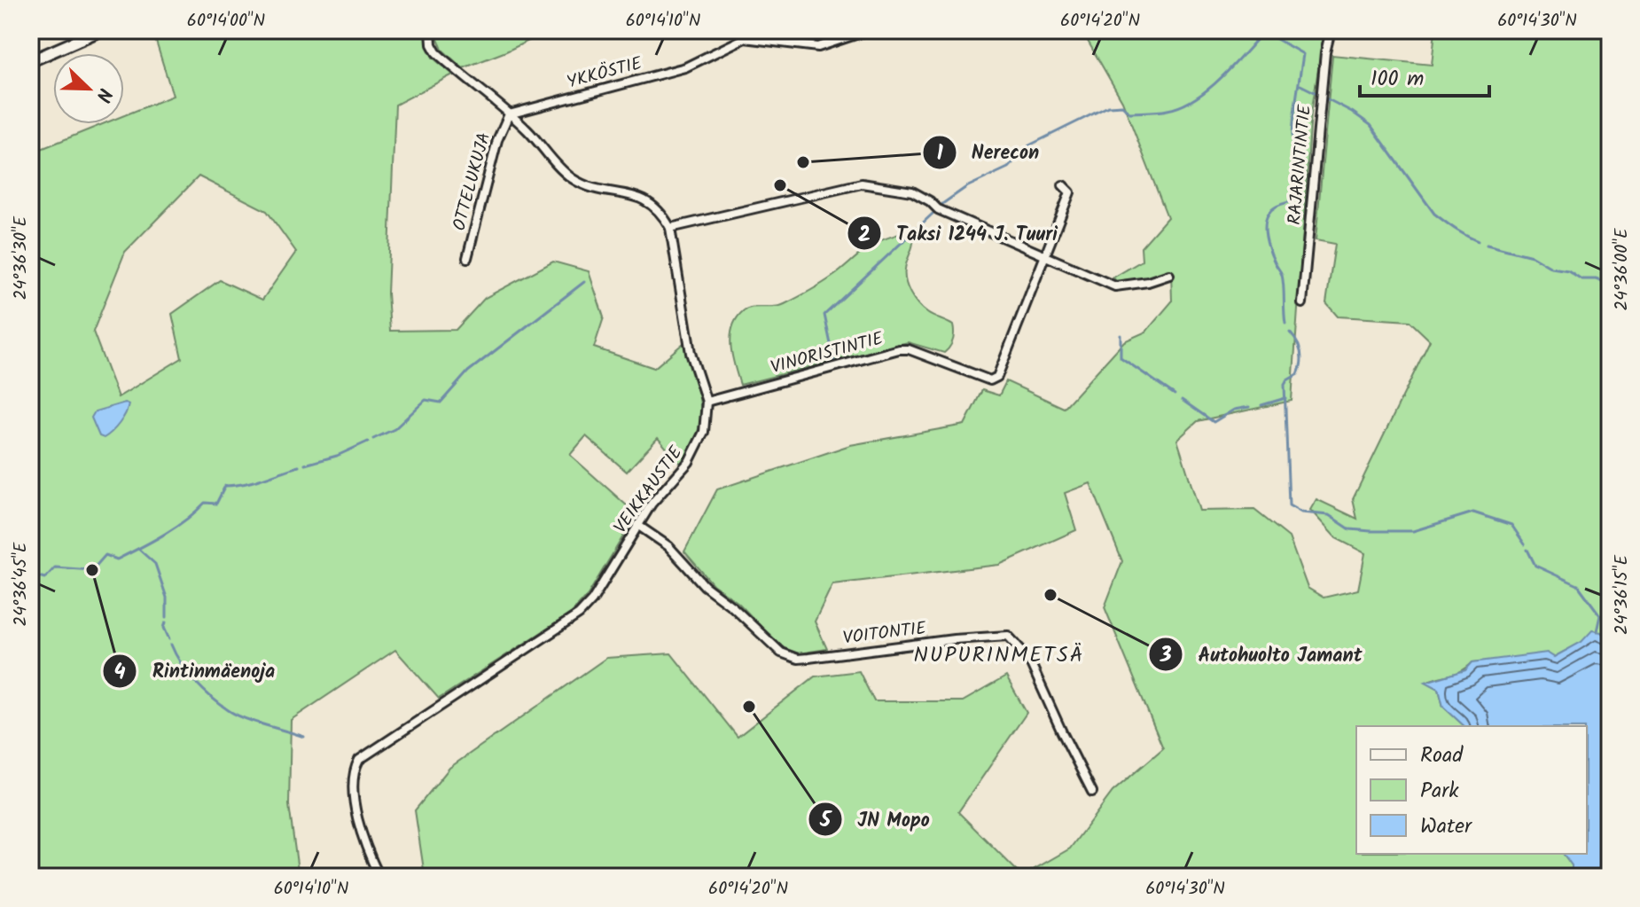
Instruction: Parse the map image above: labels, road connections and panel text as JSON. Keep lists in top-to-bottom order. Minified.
{"streets":{"street":["YKKÖSTIE","RAJARINTINTIE","OTTELUKUJA","VINORISTINTIE","VEIKKAUSTIE","VOITONTIE"]},"crossings":[["YKKÖSTIE","OTTELUKUJA"],["VINORISTINTIE","VEIKKAUSTIE"],["VEIKKAUSTIE","VOITONTIE"]],"districts":["NUPURINMETSÄ"],"places":["Nerecon","Taksi 1244 J. Tuuri","Rintinmäenoja","Autohuolto Jamant","JN Mopo"],"legend":["Road","Park","Water"],"scale_bar":"100 m","north":"bottom right","coordinates":["60°14'00\"N","60°14'10\"N","60°14'20\"N","60°14'30\"N","24°36'30\"E","24°36'00\"E","24°36'45\"E","24°36'15\"E"]}
